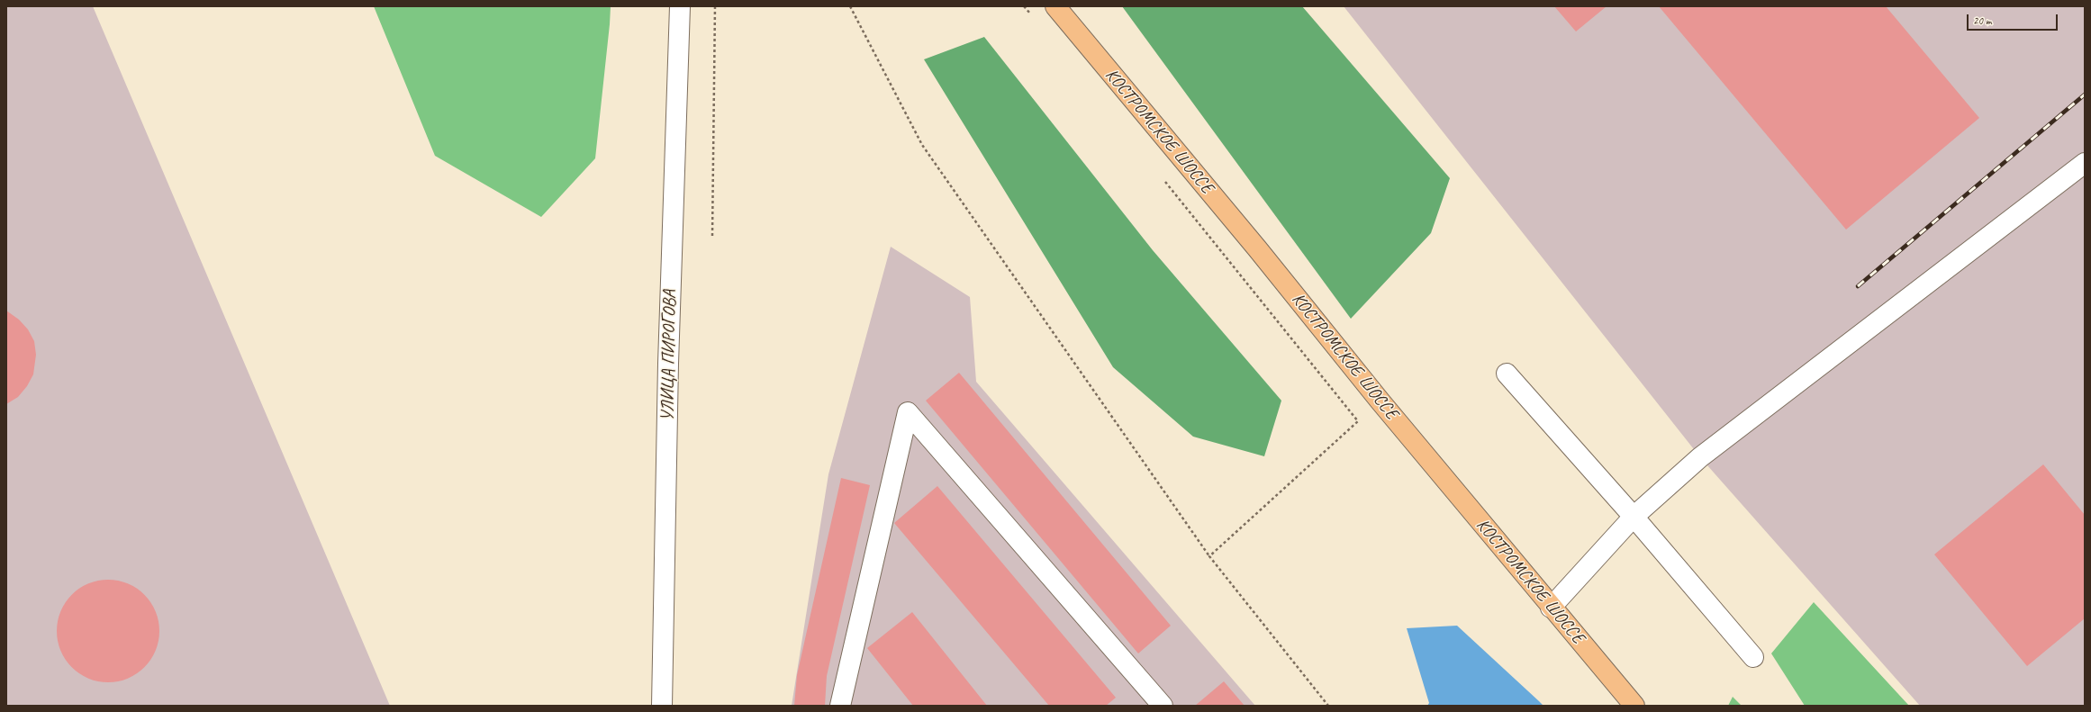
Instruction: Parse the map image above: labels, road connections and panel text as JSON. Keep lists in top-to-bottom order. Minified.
{"streets":{"highway":["КОСТРОМСКОЕ ШОССЕ"],"street":["УЛИЦА ПИРОГОВА"]},"scale_bar":"20 m"}
